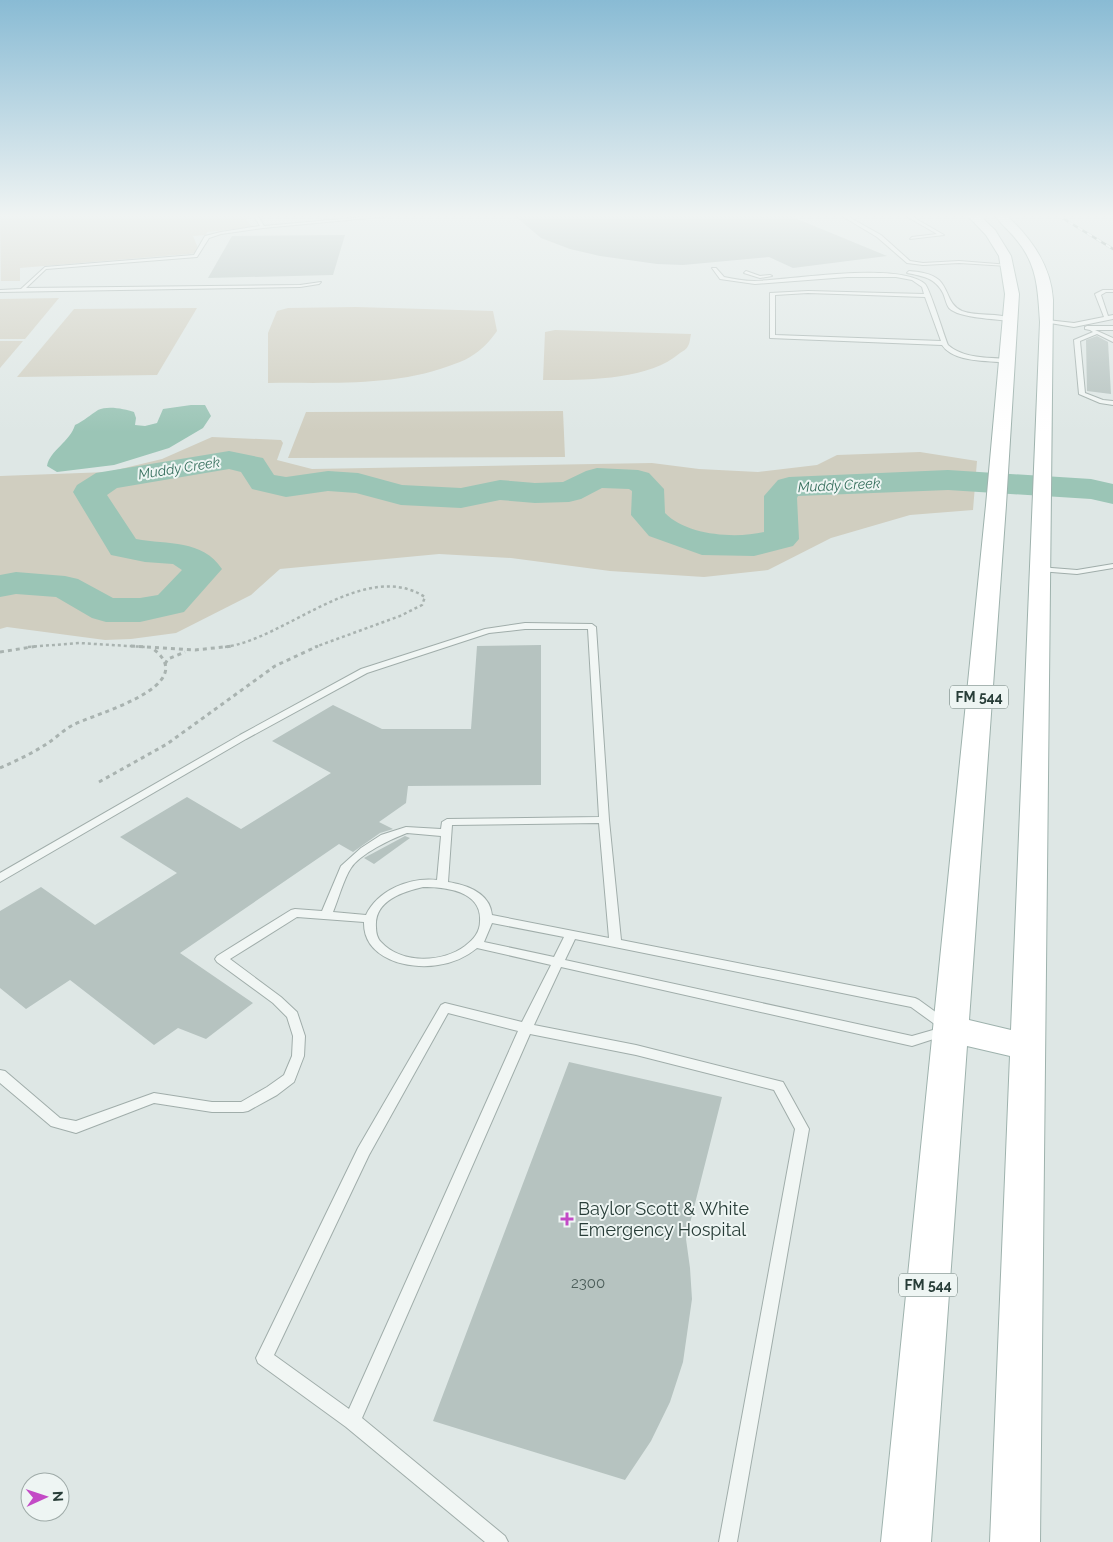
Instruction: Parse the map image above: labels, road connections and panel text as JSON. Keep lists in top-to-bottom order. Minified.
{"streets":{"main road":["FM 544"]},"water":["Muddy Creek"],"places":{"health":["Baylor Scott & White Emergency Hospital"]},"house_numbers":["2300"],"north":"right"}
